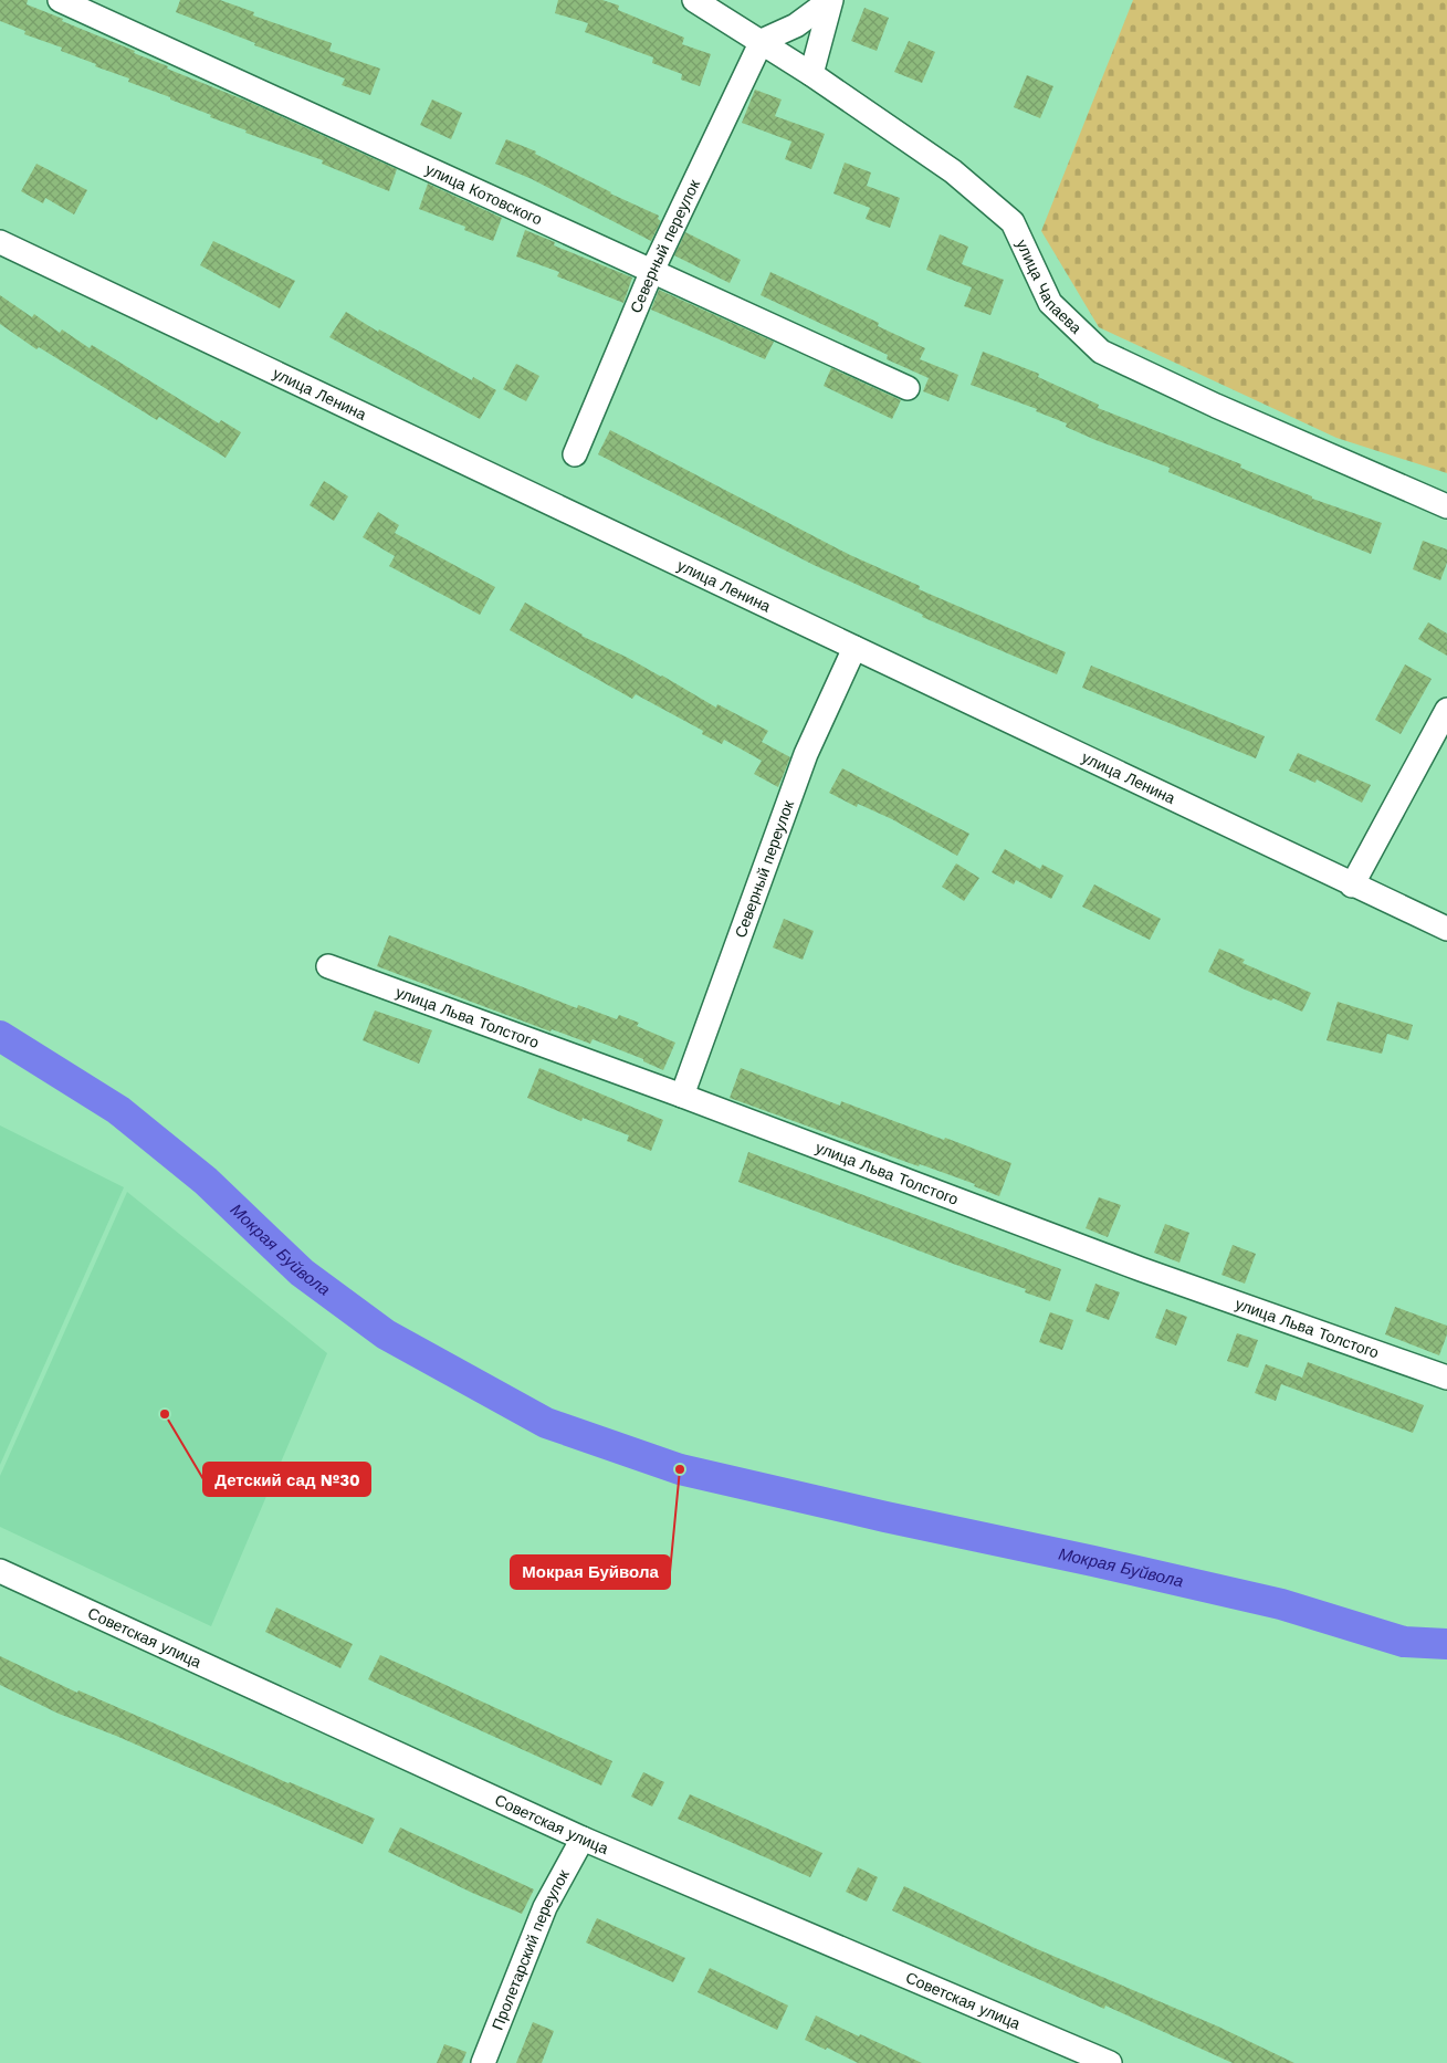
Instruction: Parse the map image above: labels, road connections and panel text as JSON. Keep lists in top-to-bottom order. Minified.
{"streets":{"street":["улица Котовского","Северный переулок","улица Чапаева","улица Ленина","улица Льва Толстого","Советская улица","Пролетарский переулок"]},"crossings":[["улица Котовского","Северный переулок"],["Северный переулок","улица Чапаева"],["Северный переулок","улица Ленина"],["Северный переулок","улица Льва Толстого"],["Советская улица","Пролетарский переулок"]],"water":["Мокрая Буйвола"],"places":["Детский сад №30","Мокрая Буйвола"]}
